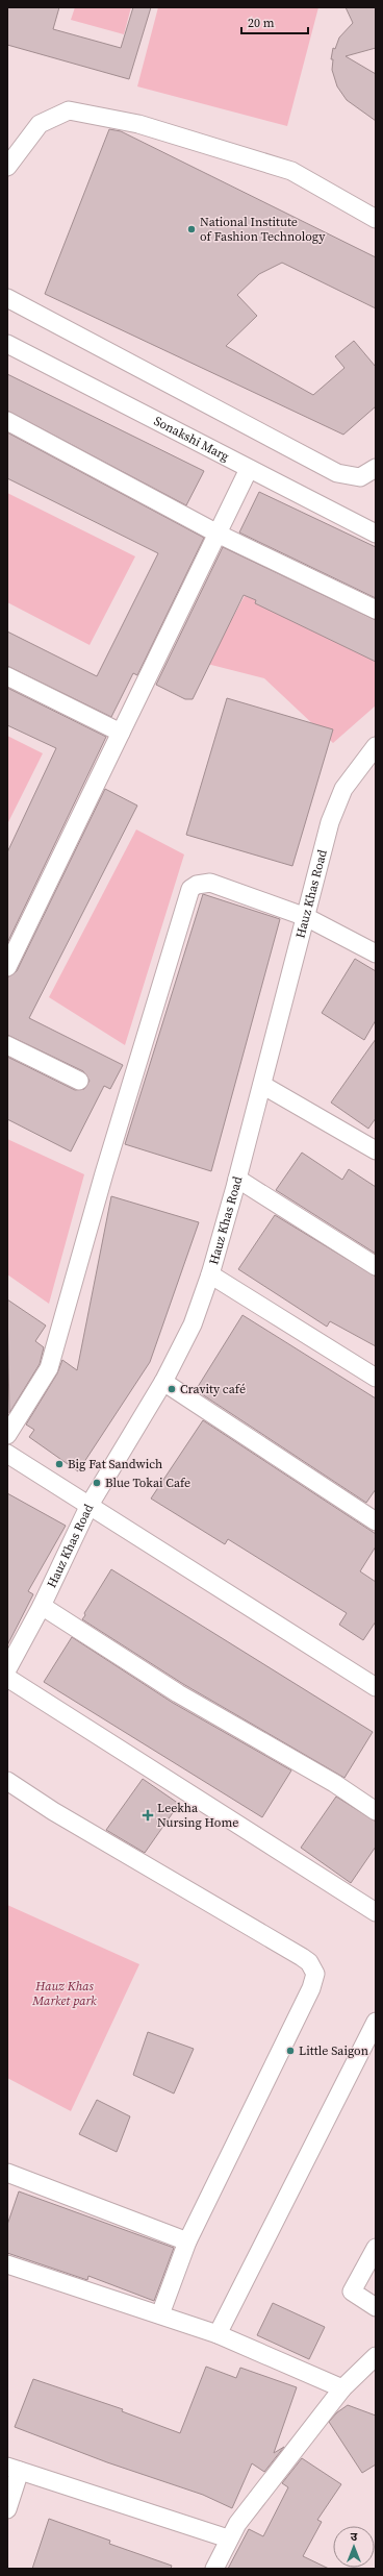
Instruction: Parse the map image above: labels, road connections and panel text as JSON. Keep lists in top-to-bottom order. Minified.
{"streets":{"street":["Sonakshi Marg","Hauz Khas Road"]},"parks":["Hauz Khas Market park"],"places":{"other":["National Institute of Fashion Technology","Cravity café","Big Fat Sandwich","Blue Tokai Cafe","Little Saigon"],"health":["Leekha Nursing Home"]},"scale_bar":"20 m","north":"top"}
